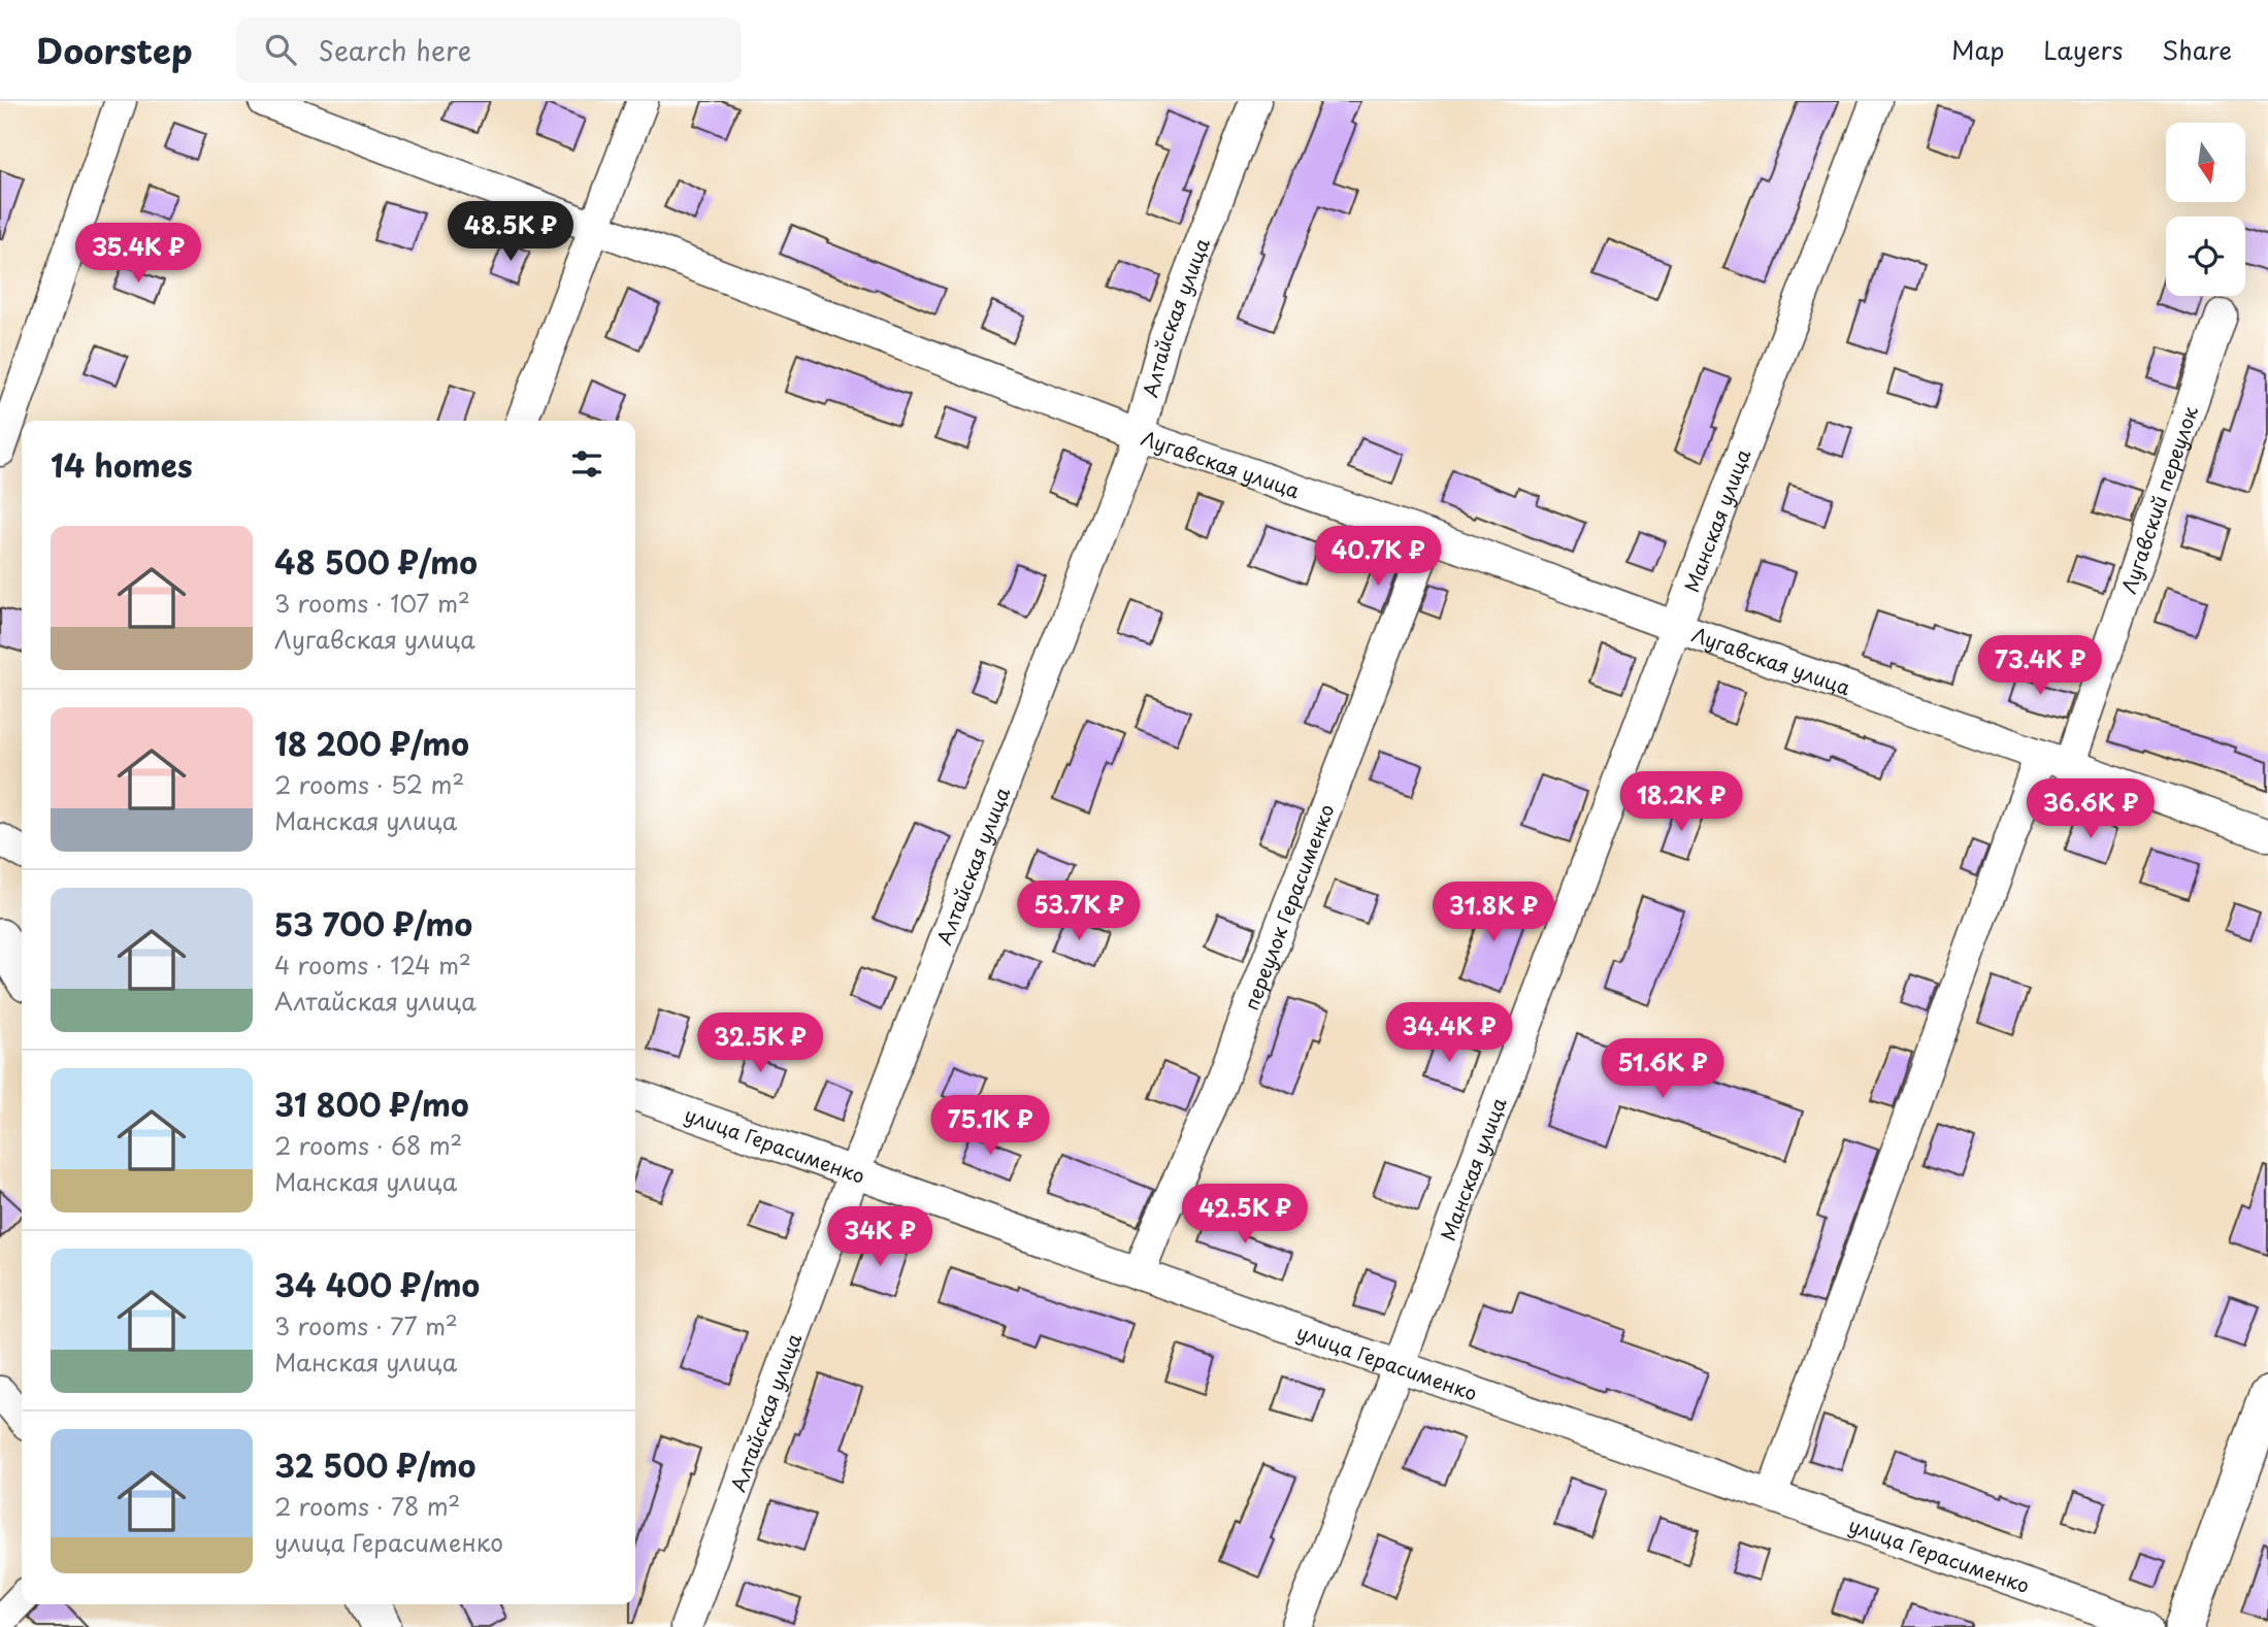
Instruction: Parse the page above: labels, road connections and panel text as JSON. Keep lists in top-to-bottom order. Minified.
{"streets":{"street":["Алтайская улица","Лугавская улица","Лугавский переулок","Манская улица","переулок Герасименко","улица Герасименко"]},"crossings":[["Алтайская улица","Лугавская улица"],["Алтайская улица","улица Герасименко"],["Лугавская улица","Лугавский переулок"],["Лугавская улица","Манская улица"],["Лугавская улица","переулок Герасименко"],["Лугавский переулок","улица Герасименко"],["Манская улица","улица Герасименко"],["переулок Герасименко","улица Герасименко"]],"north":"bottom","page":{"header":"Doorstep","search":"Search here","nav":["Map","Layers","Share"],"price":["48.5K ₽","35.4K ₽","40.7K ₽","73.4K ₽","18.2K ₽","36.6K ₽","53.7K ₽","31.8K ₽","34.4K ₽","32.5K ₽","51.6K ₽","75.1K ₽","42.5K ₽","34K ₽"],"heading":"14 homes","list":[{"name":"48 500 ₽/mo","note":"3 rooms · 107 m² · Лугавская улица"},{"name":"18 200 ₽/mo","note":"2 rooms · 52 m² · Манская улица"},{"name":"53 700 ₽/mo","note":"4 rooms · 124 m² · Алтайская улица"},{"name":"31 800 ₽/mo","note":"2 rooms · 68 m² · Манская улица"},{"name":"34 400 ₽/mo","note":"3 rooms · 77 m² · Манская улица"},{"name":"32 500 ₽/mo","note":"2 rooms · 78 m² · улица Герасименко"}]}}
